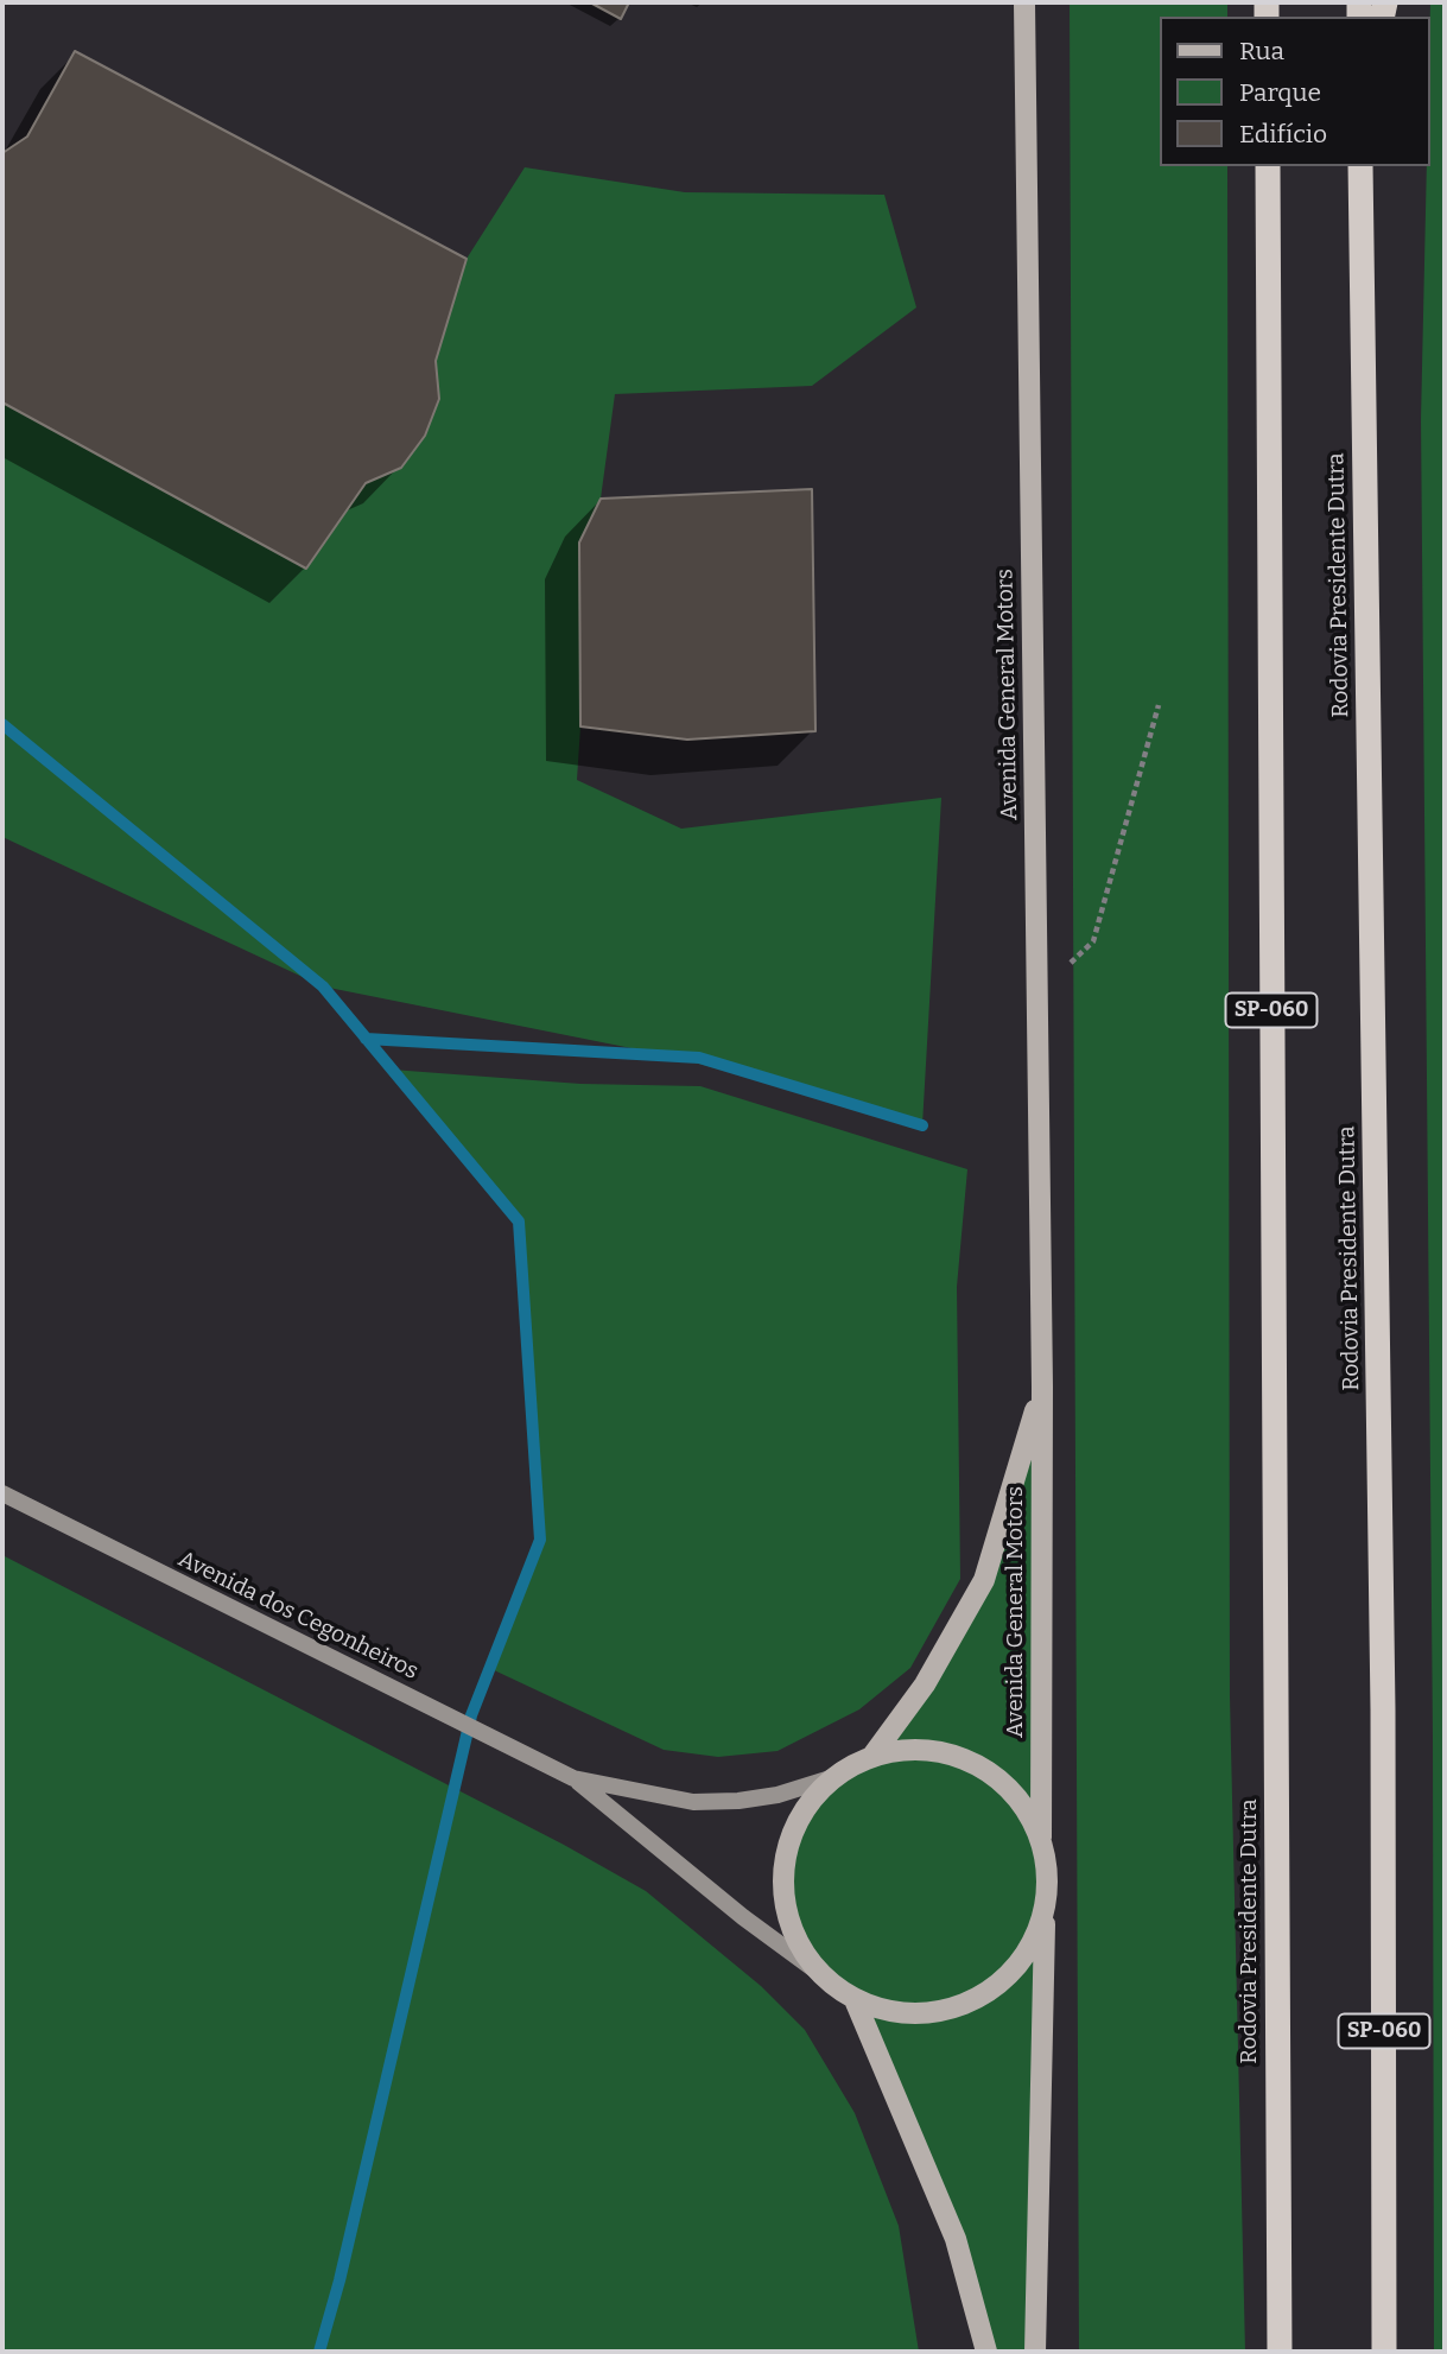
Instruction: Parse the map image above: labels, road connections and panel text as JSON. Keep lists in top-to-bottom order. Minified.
{"streets":{"highway":["Rodovia Presidente Dutra","SP-060"],"main road":["Avenida General Motors","Avenida dos Cegonheiros"]},"crossings":[["Avenida General Motors","Avenida dos Cegonheiros"]],"legend":["Rua","Parque","Edifício"]}
